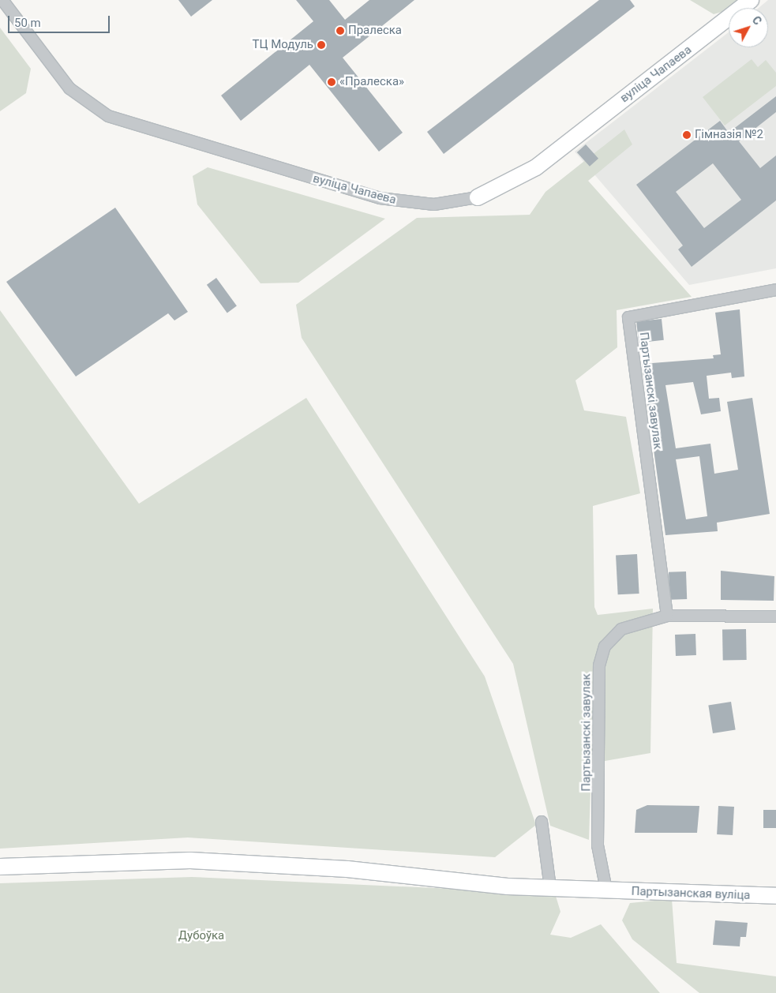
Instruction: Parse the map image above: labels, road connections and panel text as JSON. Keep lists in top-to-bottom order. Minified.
{"streets":{"main road":["вуліца Чапаева","Партызанская вуліца"],"street":["Партызанскі завулак"]},"crossings":[["Партызанскі завулак","Партызанская вуліца"]],"parks":["Дубоўка"],"places":["Пралеска","ТЦ Модуль","«Пралеска»","Гімназія №2"],"scale_bar":"50 m","north":"top right"}
